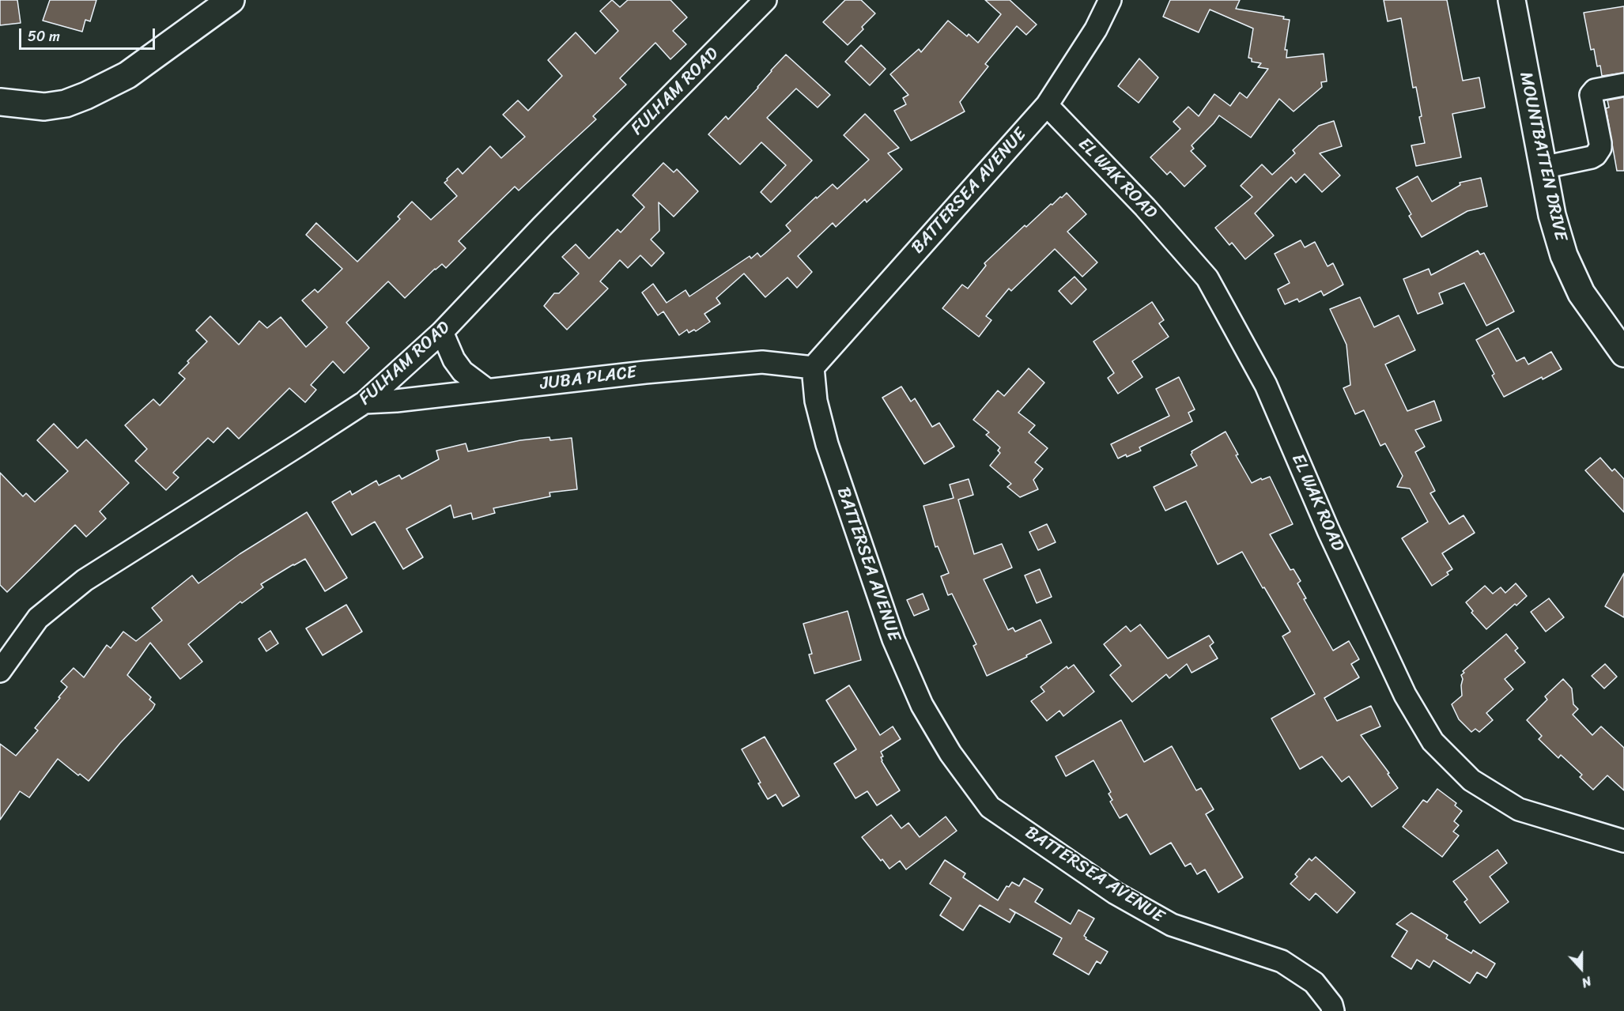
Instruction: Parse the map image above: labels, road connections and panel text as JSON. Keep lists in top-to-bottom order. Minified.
{"streets":{"main road":["MOUNTBATTEN DRIVE"],"street":["FULHAM ROAD","EL WAK ROAD","BATTERSEA AVENUE","JUBA PLACE"]},"crossings":[["FULHAM ROAD","JUBA PLACE"],["EL WAK ROAD","BATTERSEA AVENUE"],["BATTERSEA AVENUE","JUBA PLACE"]],"scale_bar":"50 m","north":"bottom"}
